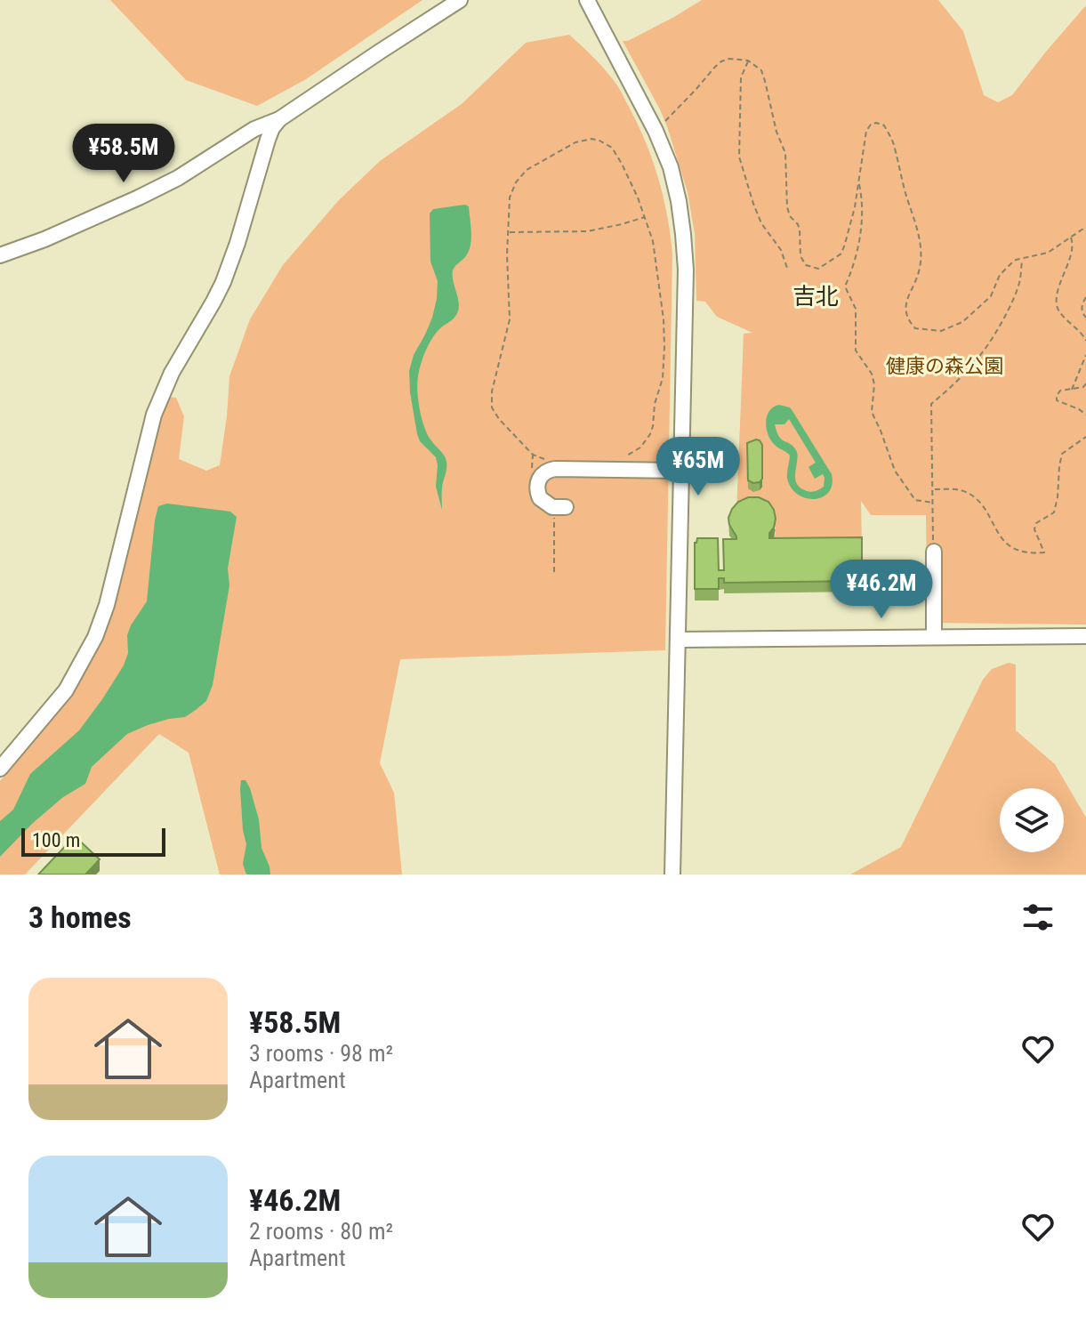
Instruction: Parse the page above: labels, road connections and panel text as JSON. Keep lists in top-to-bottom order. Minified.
{"districts":["吉北"],"parks":["健康の森公園"],"scale_bar":"100 m","page":{"price":["¥58.5M","¥65M","¥46.2M"],"scale":"100 m","heading":"3 homes","list":[{"name":"¥58.5M","note":"3 rooms · 98 m² · Apartment"},{"name":"¥46.2M","note":"2 rooms · 80 m² · Apartment"}]}}
